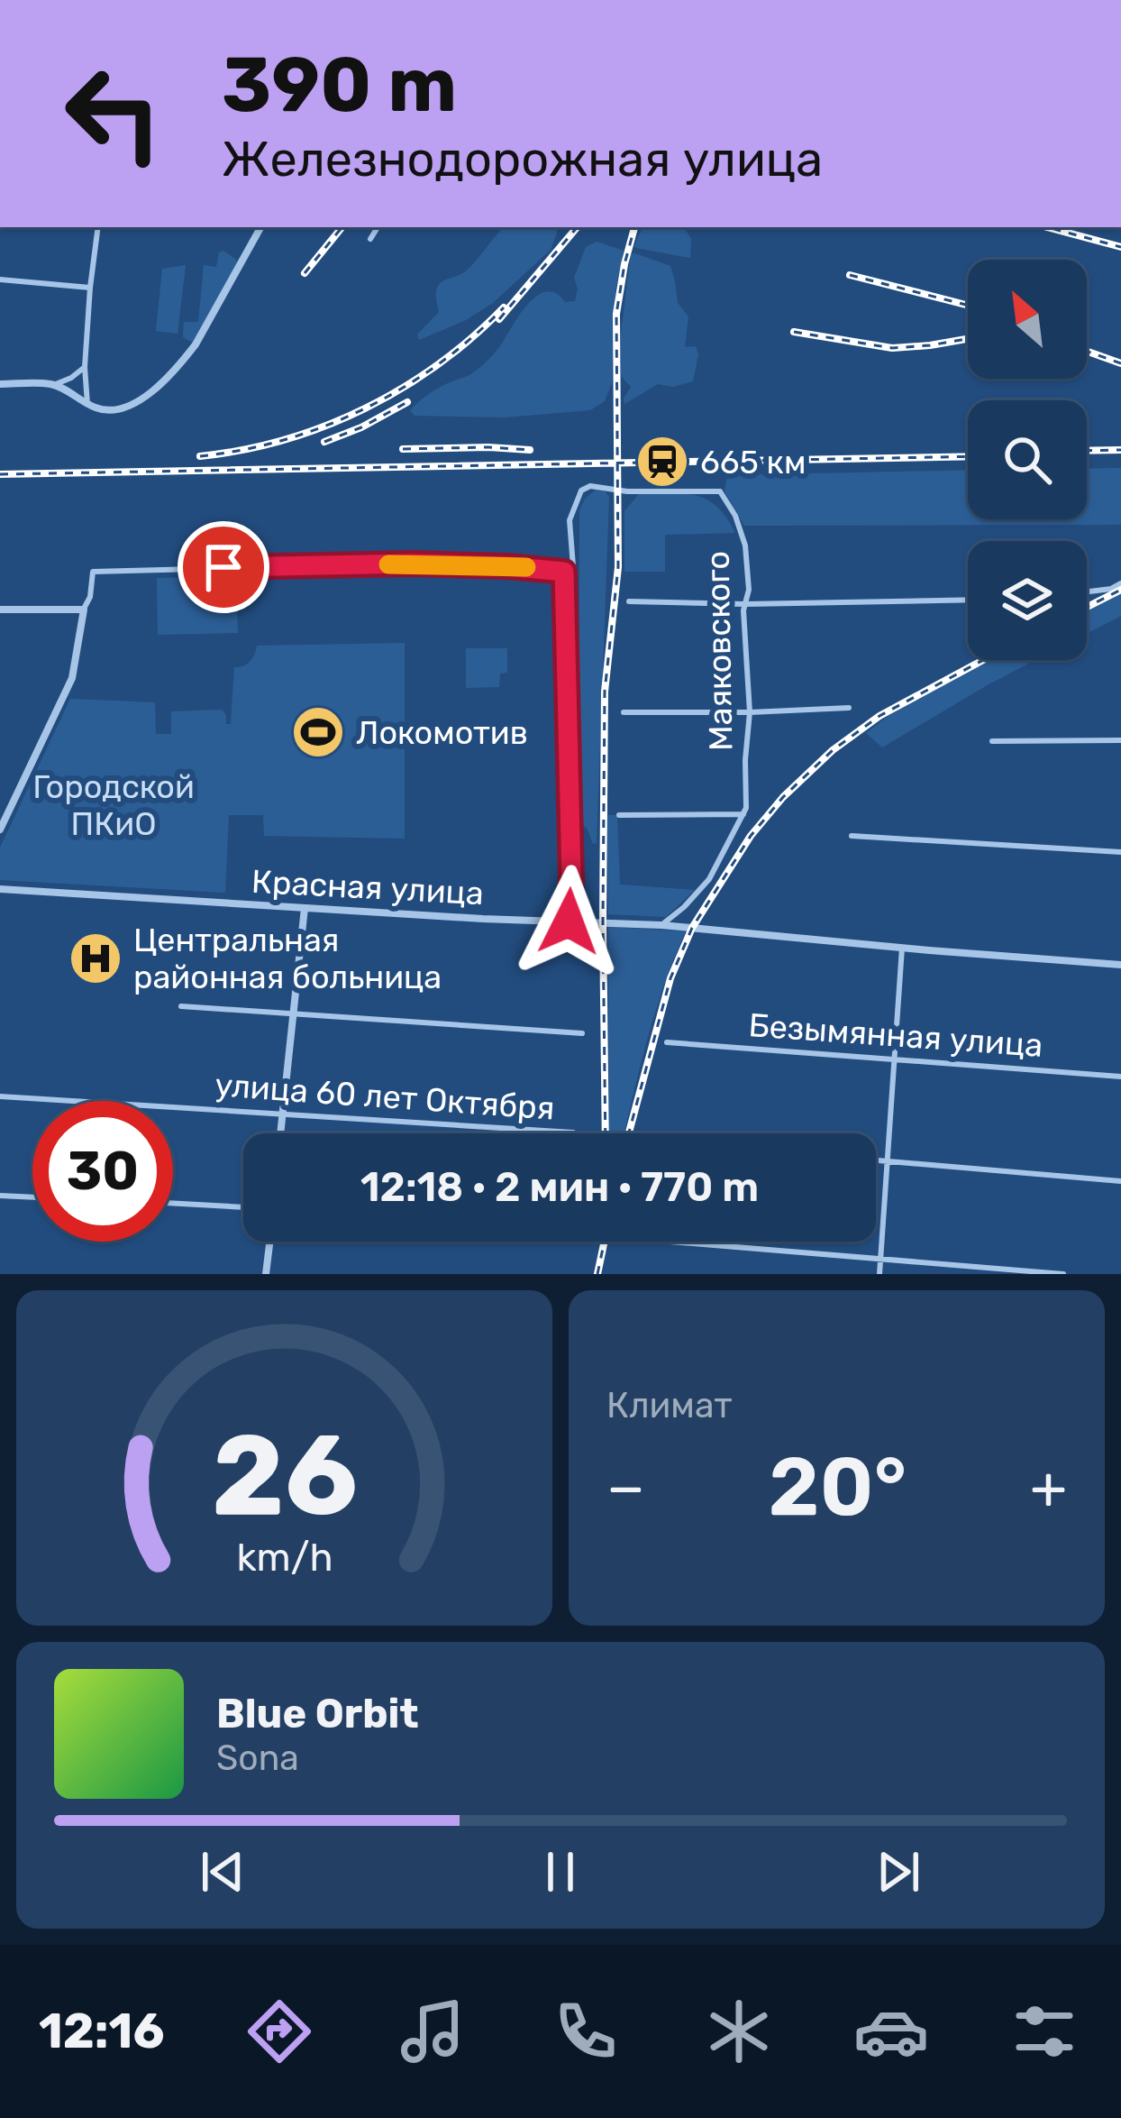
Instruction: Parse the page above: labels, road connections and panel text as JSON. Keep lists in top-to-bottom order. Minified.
{"streets":{"street":["Маяковского","Красная улица","Безымянная улица","улица 60 лет Октября"]},"crossings":[["Маяковского","Красная улица"]],"parks":["Городской ПКиО"],"places":{"station":["665 км"],"sports":["Локомотив"],"hospital":["Центральная районная больница"]},"north":"top left","page":{"turn":["390 m","Железнодорожная улица"],"limit":"30","trip":"12:18 · 2 мин · 770 m","tile":"Климат","heat":["−","20°","+"],"song":["Blue Orbit","Sona"],"tabs":"12:16","gauge":["26","km/h"]}}
